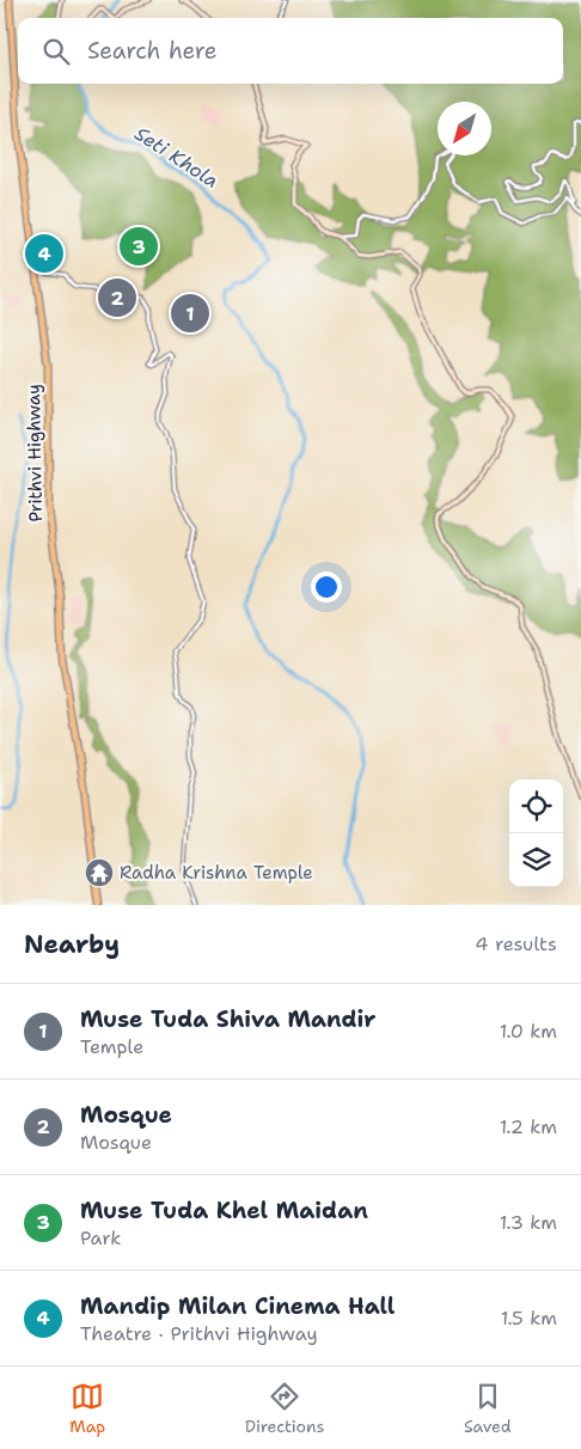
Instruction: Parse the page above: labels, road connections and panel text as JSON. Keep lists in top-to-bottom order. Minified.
{"streets":{"highway":["Prithvi Highway"]},"water":["Seti Khola"],"places":{"temple":["Radha Krishna Temple"]},"north":"bottom left","page":{"search":"Search here","pins":["3","4","2","1"],"heading":["Nearby","4 results"],"list":[{"mark":"1","name":"Muse Tuda Shiva Mandir","note":"Temple","value":"1.0 km"},{"mark":"2","name":"Mosque","note":"Mosque","value":"1.2 km"},{"mark":"3","name":"Muse Tuda Khel Maidan","note":"Park","value":"1.3 km"},{"mark":"4","name":"Mandip Milan Cinema Hall","note":"Theatre · Prithvi Highway","value":"1.5 km"}],"nav":["Map","Directions","Saved"]}}
